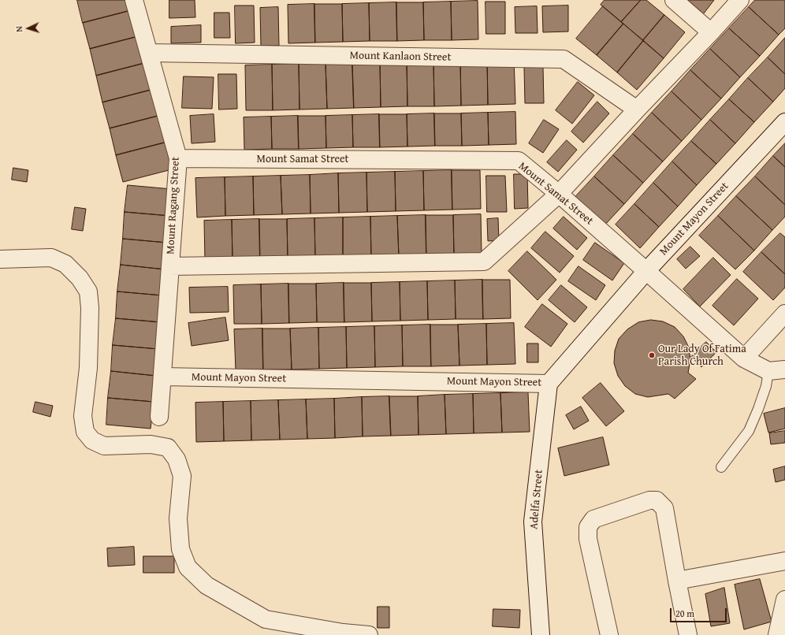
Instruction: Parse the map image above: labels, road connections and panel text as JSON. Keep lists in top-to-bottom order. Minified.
{"streets":{"street":["Mount Kanlaon Street","Mount Samat Street","Mount Ragang Street","Mount Mayon Street","Adelfa Street"]},"crossings":[["Mount Kanlaon Street","Mount Ragang Street"],["Mount Samat Street","Mount Ragang Street"],["Mount Samat Street","Mount Mayon Street"],["Mount Ragang Street","Mount Mayon Street"],["Mount Mayon Street","Adelfa Street"]],"places":["Our Lady Of Fatima Parish Church"],"scale_bar":"20 m","north":"left"}
